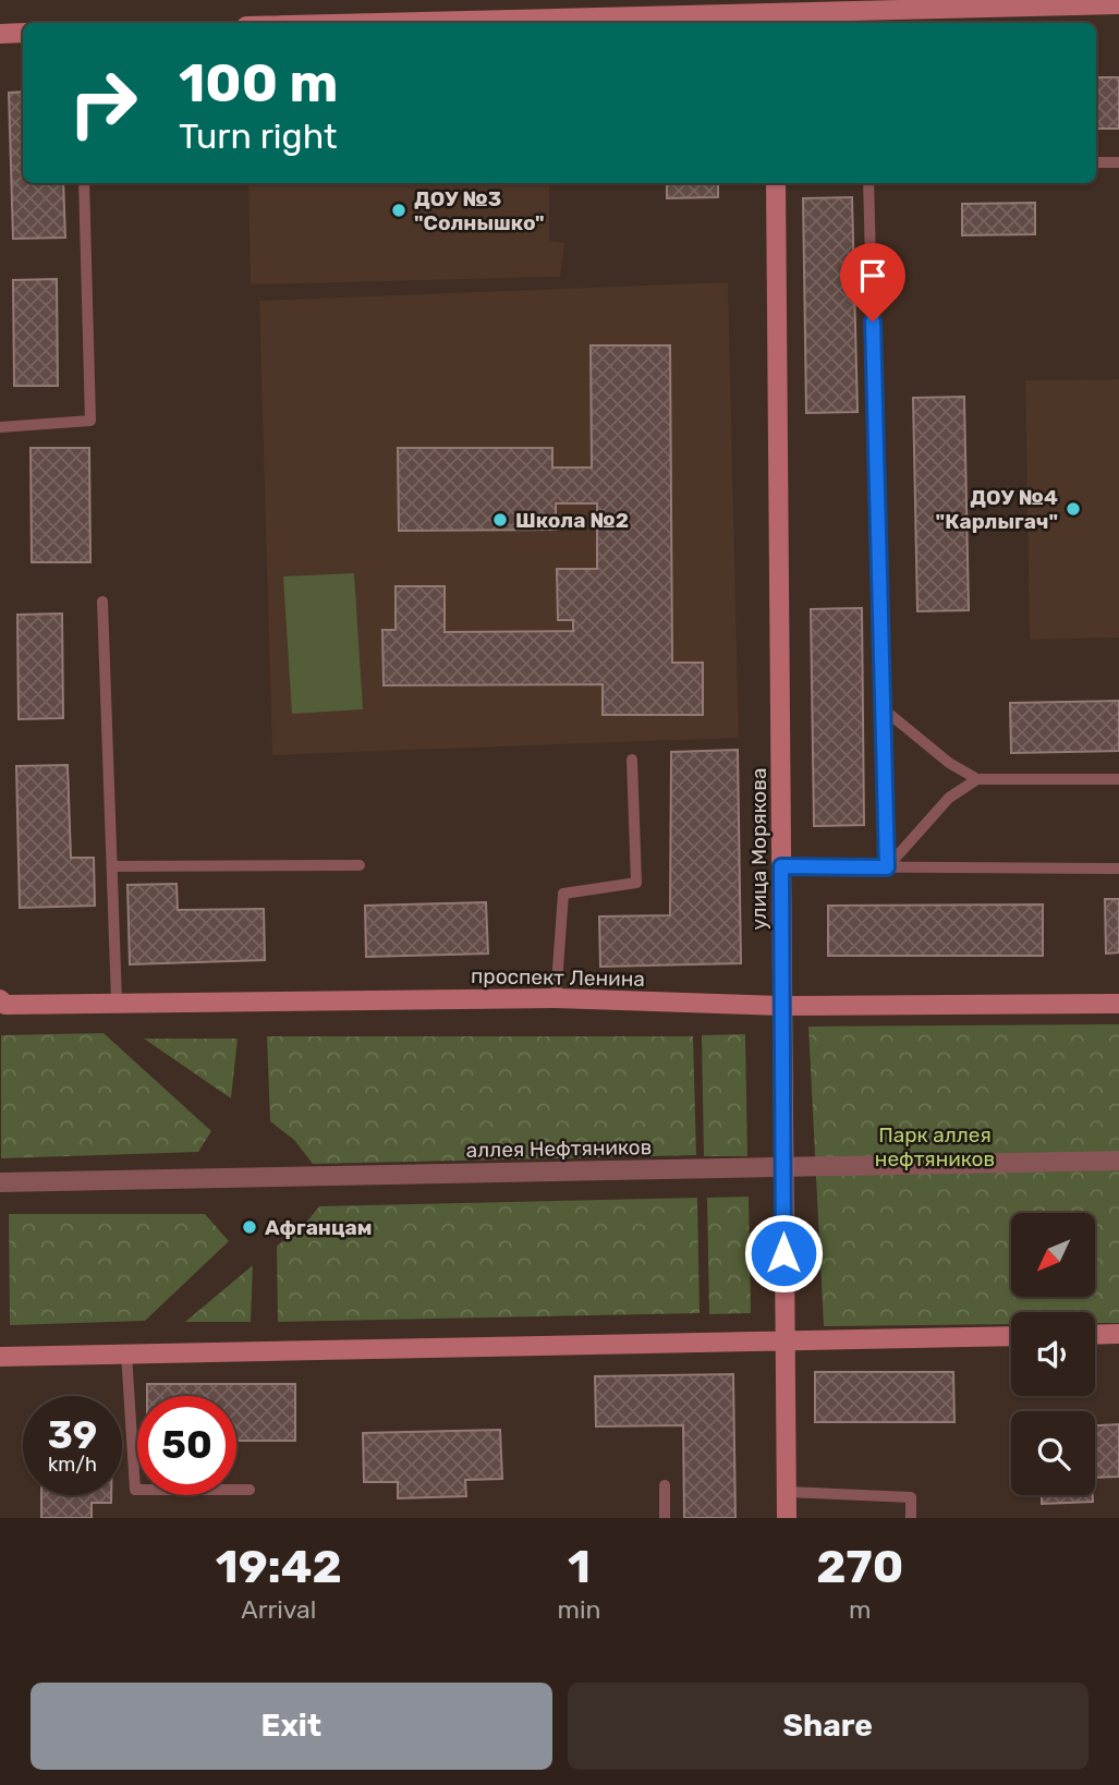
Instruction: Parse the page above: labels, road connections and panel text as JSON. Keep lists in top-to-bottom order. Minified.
{"streets":{"street":["улица Морякова","проспект Ленина","аллея Нефтяников"]},"crossings":[["улица Морякова","проспект Ленина"],["улица Морякова","аллея Нефтяников"]],"parks":["Парк аллея нефтяников"],"places":["ДОУ №3 \"Солнышко\"","ДОУ №4 \"Карлыгач\"","Школа №2","Афганцам"],"north":"bottom left","page":{"turn":["100 m","Turn right"],"speed":"39 km/h","limit":"50","eta":["19:42","Arrival","1","min","270","m"],"buttons":["Exit","Share"]}}
